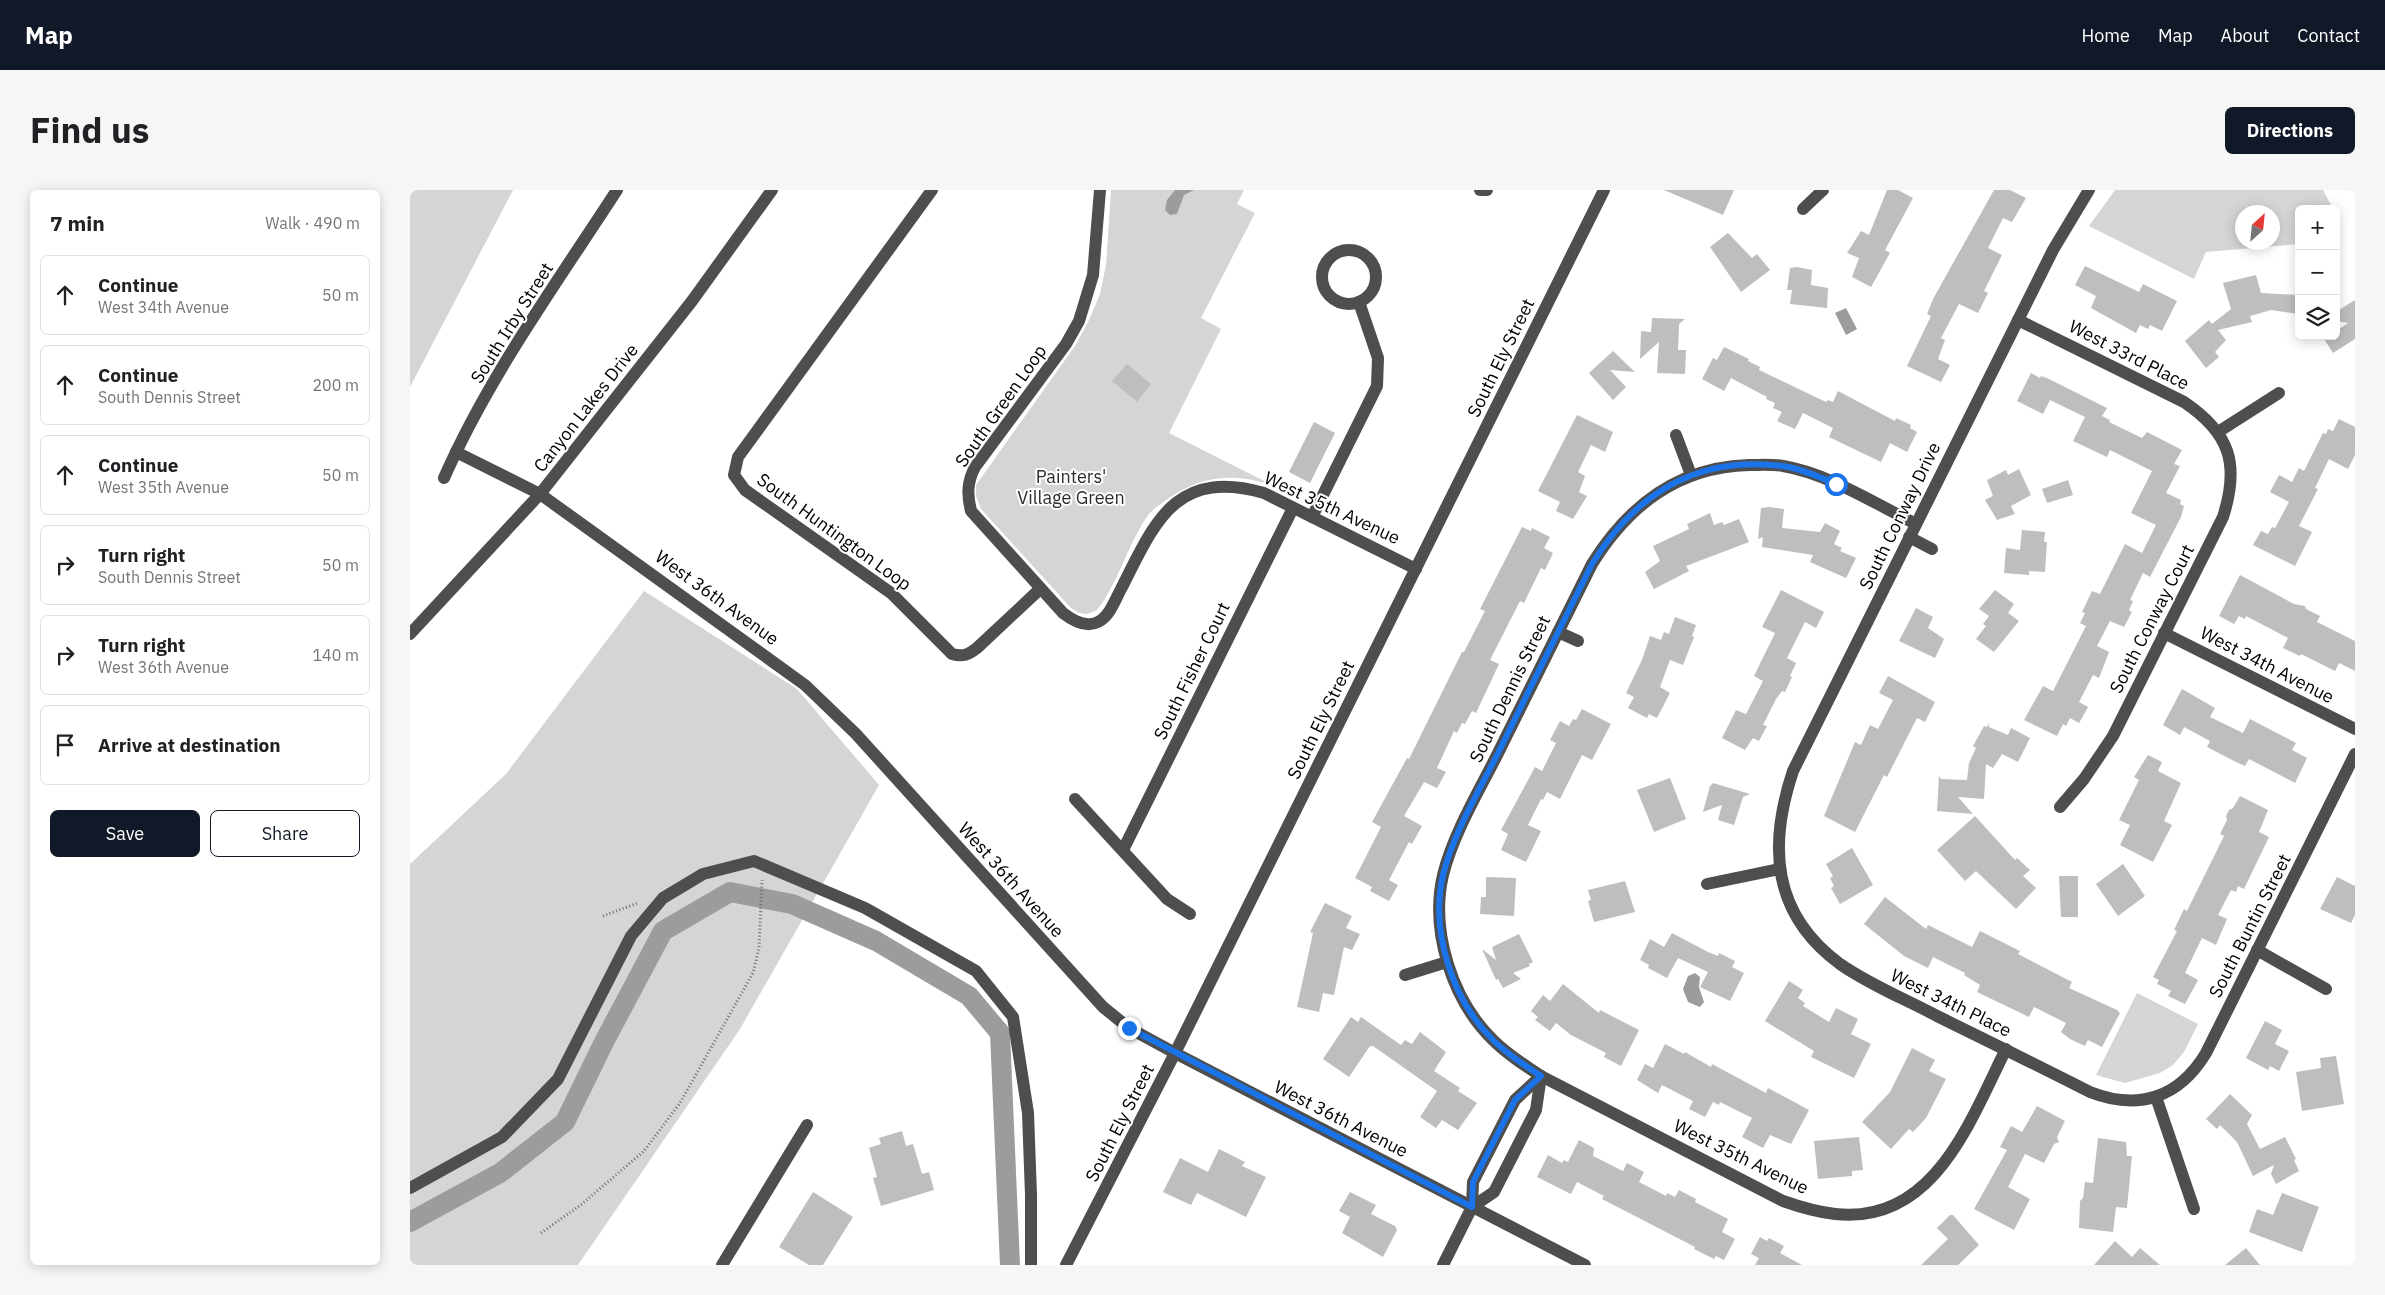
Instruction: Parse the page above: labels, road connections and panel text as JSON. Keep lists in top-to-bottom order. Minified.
{"streets":{"street":["South Irby Street","West 33rd Place","South Ely Street","South Green Loop","Canyon Lakes Drive","West 35th Avenue","South Conway Drive","South Huntington Loop","West 36th Avenue","South Conway Court","West 34th Avenue","South Fisher Court","South Dennis Street","South Buntin Street","West 34th Place"]},"crossings":[["South Irby Street","West 36th Avenue"],["West 33rd Place","South Conway Drive"],["West 33rd Place","South Conway Court"],["South Ely Street","West 35th Avenue"],["South Ely Street","West 36th Avenue"],["South Green Loop","West 35th Avenue"],["South Green Loop","South Huntington Loop"],["Canyon Lakes Drive","West 36th Avenue"],["West 35th Avenue","South Fisher Court"],["West 35th Avenue","South Dennis Street"],["West 35th Avenue","West 34th Place"],["South Conway Drive","West 34th Place"],["South Conway Court","West 34th Avenue"],["South Buntin Street","West 34th Place"]],"parks":["Painters' Village Green"],"north":"top right","page":{"header":"Map","nav":["Home","Map","About","Contact"],"title":"Find us","buttons":["Directions",["Save","Share"]],"heading":["7 min","Walk · 490 m"],"map_buttons":["+","−"],"list":[["Continue","West 34th Avenue","50 m"],["Continue","South Dennis Street","200 m"],["Continue","West 35th Avenue","50 m"],["Turn right","South Dennis Street","50 m"],["Turn right","West 36th Avenue","140 m"],"Arrive at destination"]}}
